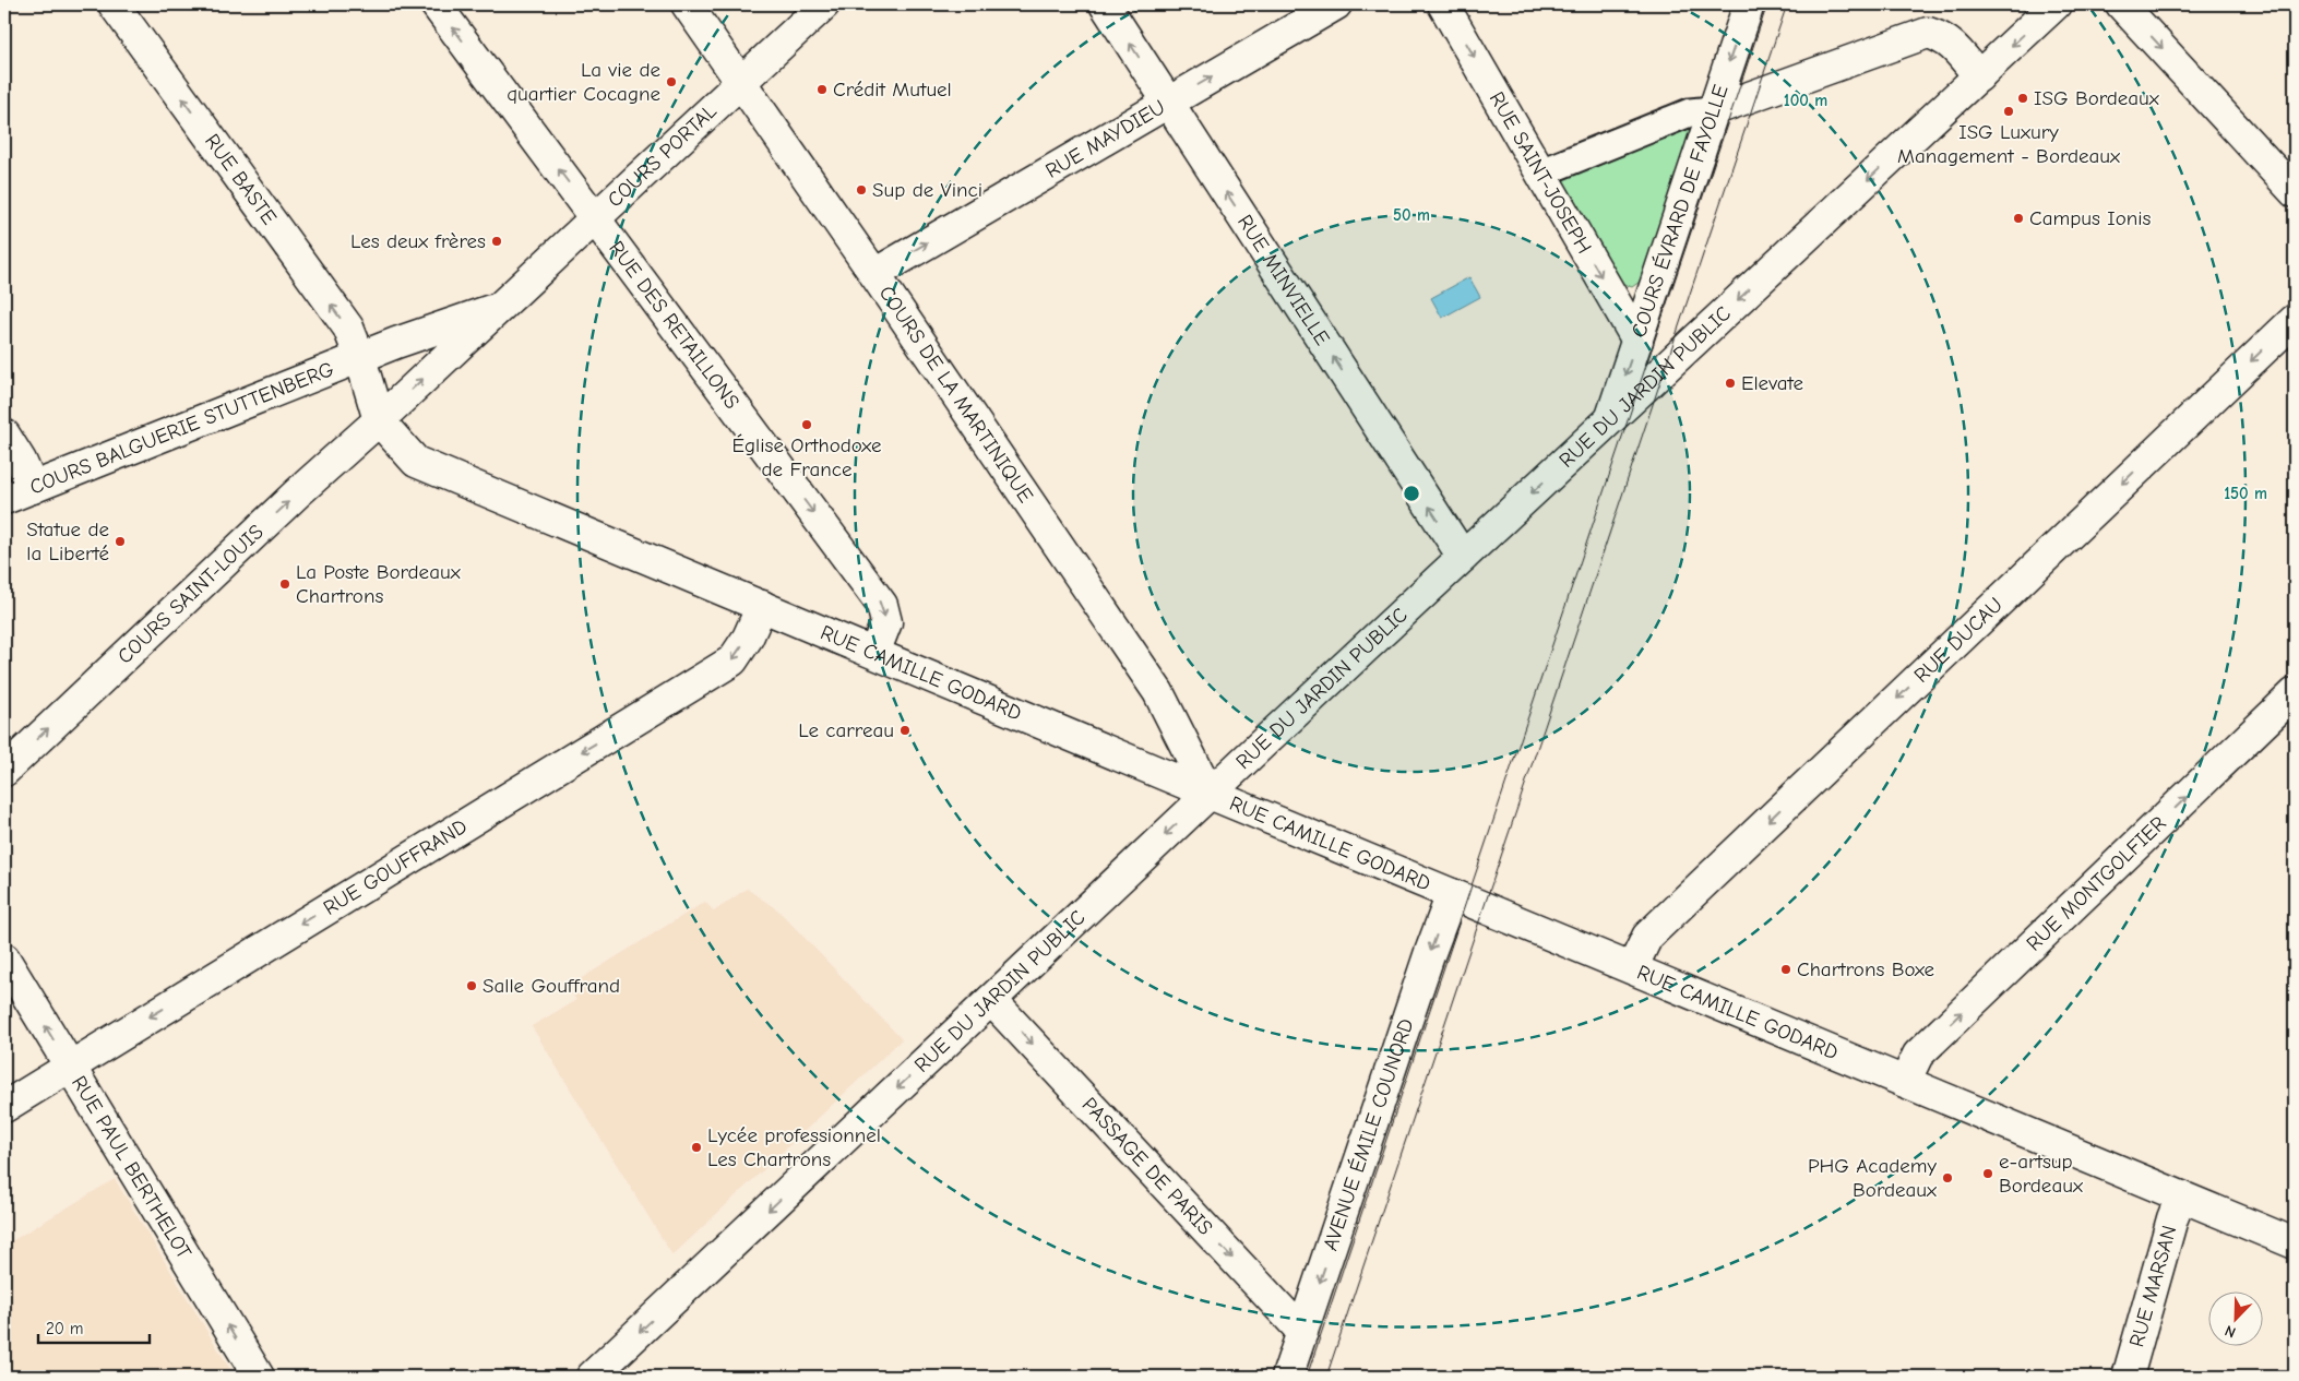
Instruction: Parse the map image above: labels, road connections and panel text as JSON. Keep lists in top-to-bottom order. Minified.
{"streets":{"street":["RUE MAYDIEU","COURS PORTAL","RUE SAINT-JOSEPH","RUE BASTE","COURS ÉVRARD DE FAYOLLE","RUE MINVIELLE","RUE DES RETAILLONS","RUE DU JARDIN PUBLIC","COURS DE LA MARTINIQUE","COURS BALGUERIE STUTTENBERG","COURS SAINT-LOUIS","RUE DUCAU","RUE CAMILLE GODARD","RUE GOUFFRAND","RUE MONTGOLFIER","AVENUE ÉMILE COUNORD","PASSAGE DE PARIS","RUE PAUL BERTHELOT","RUE MARSAN"]},"crossings":[["RUE MAYDIEU","RUE MINVIELLE"],["RUE MAYDIEU","COURS DE LA MARTINIQUE"],["COURS PORTAL","RUE BASTE"],["COURS PORTAL","RUE DES RETAILLONS"],["COURS PORTAL","COURS DE LA MARTINIQUE"],["COURS PORTAL","COURS BALGUERIE STUTTENBERG"],["COURS PORTAL","COURS SAINT-LOUIS"],["COURS PORTAL","RUE CAMILLE GODARD"],["RUE SAINT-JOSEPH","COURS ÉVRARD DE FAYOLLE"],["RUE BASTE","COURS BALGUERIE STUTTENBERG"],["RUE BASTE","COURS SAINT-LOUIS"],["RUE BASTE","RUE CAMILLE GODARD"],["COURS ÉVRARD DE FAYOLLE","RUE DU JARDIN PUBLIC"],["RUE MINVIELLE","RUE DU JARDIN PUBLIC"],["RUE DES RETAILLONS","RUE CAMILLE GODARD"],["RUE DU JARDIN PUBLIC","COURS DE LA MARTINIQUE"],["RUE DU JARDIN PUBLIC","RUE CAMILLE GODARD"],["RUE DU JARDIN PUBLIC","PASSAGE DE PARIS"],["COURS DE LA MARTINIQUE","RUE CAMILLE GODARD"],["COURS SAINT-LOUIS","RUE CAMILLE GODARD"],["RUE DUCAU","RUE CAMILLE GODARD"],["RUE CAMILLE GODARD","RUE GOUFFRAND"],["RUE CAMILLE GODARD","RUE MONTGOLFIER"],["RUE CAMILLE GODARD","AVENUE ÉMILE COUNORD"],["RUE CAMILLE GODARD","RUE MARSAN"],["RUE GOUFFRAND","RUE PAUL BERTHELOT"],["AVENUE ÉMILE COUNORD","PASSAGE DE PARIS"]],"one_way":["RUE MAYDIEU","RUE SAINT-JOSEPH","RUE BASTE","COURS ÉVRARD DE FAYOLLE","RUE MINVIELLE","RUE DU JARDIN PUBLIC","COURS SAINT-LOUIS","RUE DUCAU","RUE GOUFFRAND","RUE MONTGOLFIER","AVENUE ÉMILE COUNORD","PASSAGE DE PARIS","RUE PAUL BERTHELOT"],"places":["La vie de quartier Cocagne","Crédit Mutuel","ISG Bordeaux","ISG Luxury Management - Bordeaux","Sup de Vinci","Campus Ionis","Les deux frères","Elevate","Église Orthodoxe de France","Statue de la Liberté","La Poste Bordeaux Chartrons","Le carreau","Chartrons Boxe","Salle Gouffrand","Lycée professionnel Les Chartrons","e-artsup Bordeaux","PHG Academy Bordeaux"],"scale_bar":"20 m","north":"bottom left","rings":["100 m","50 m","150 m"]}
